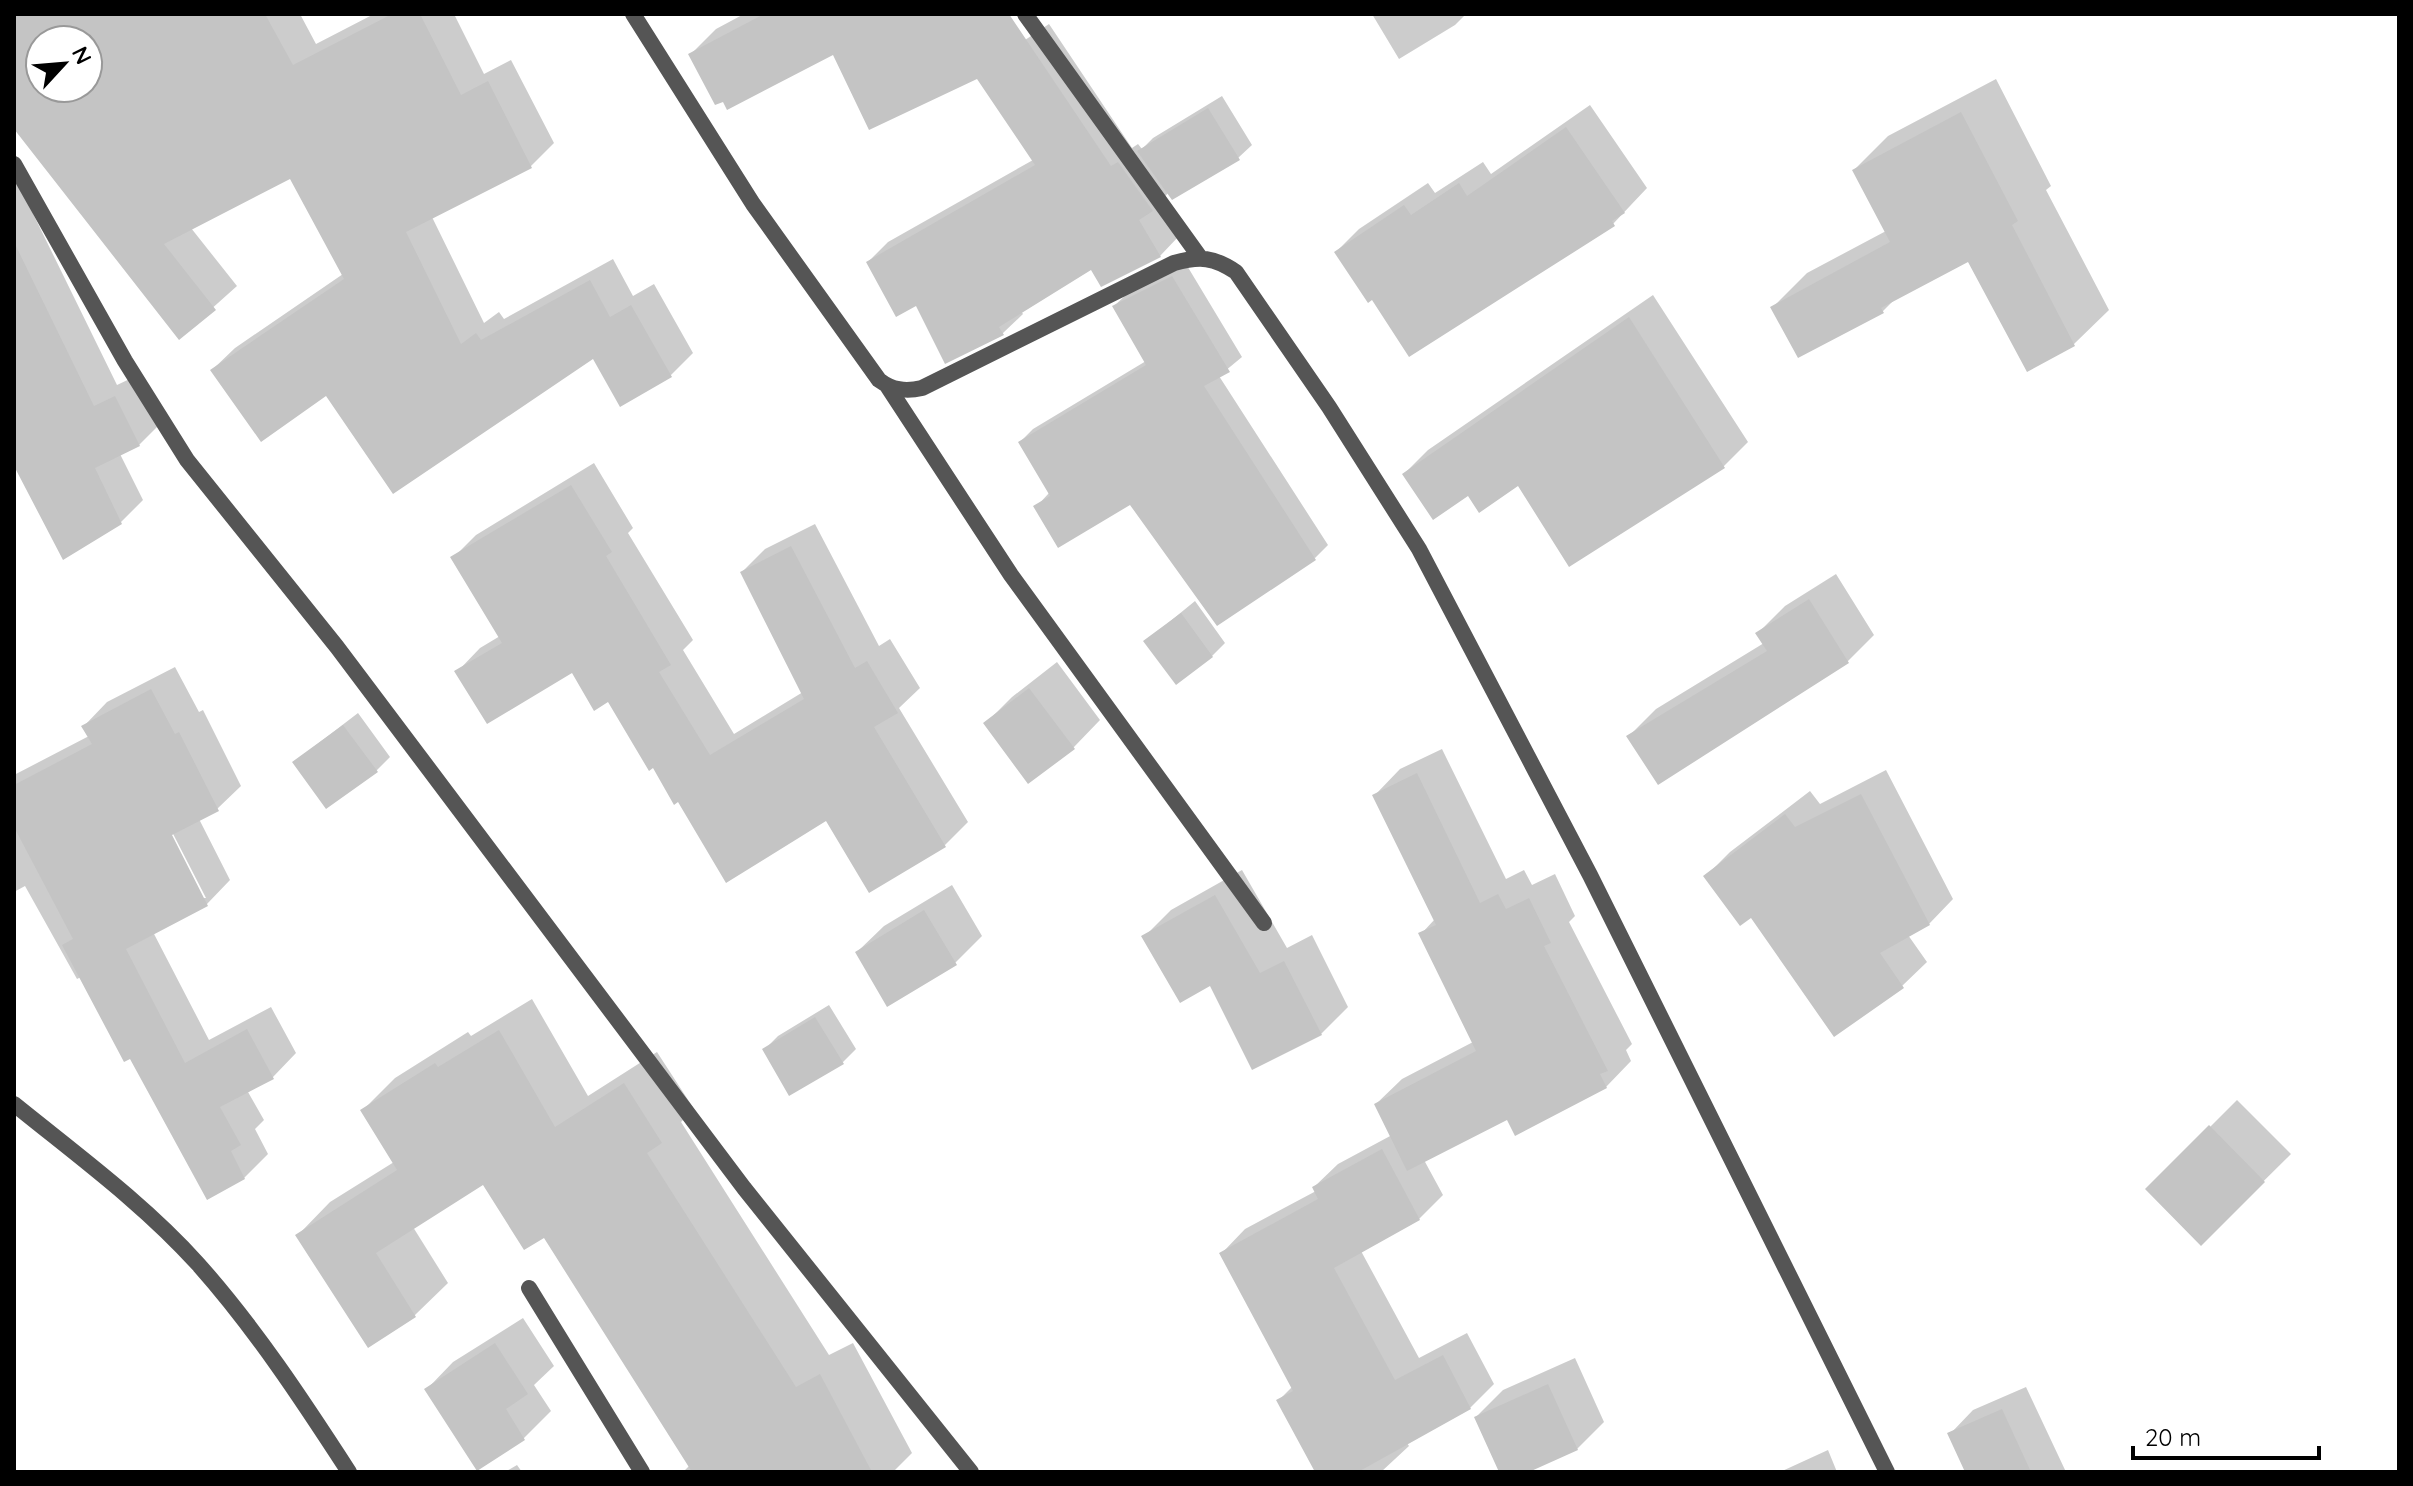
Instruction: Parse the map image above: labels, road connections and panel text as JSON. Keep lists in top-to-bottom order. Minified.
{"scale_bar":"20 m","north":"top right"}
